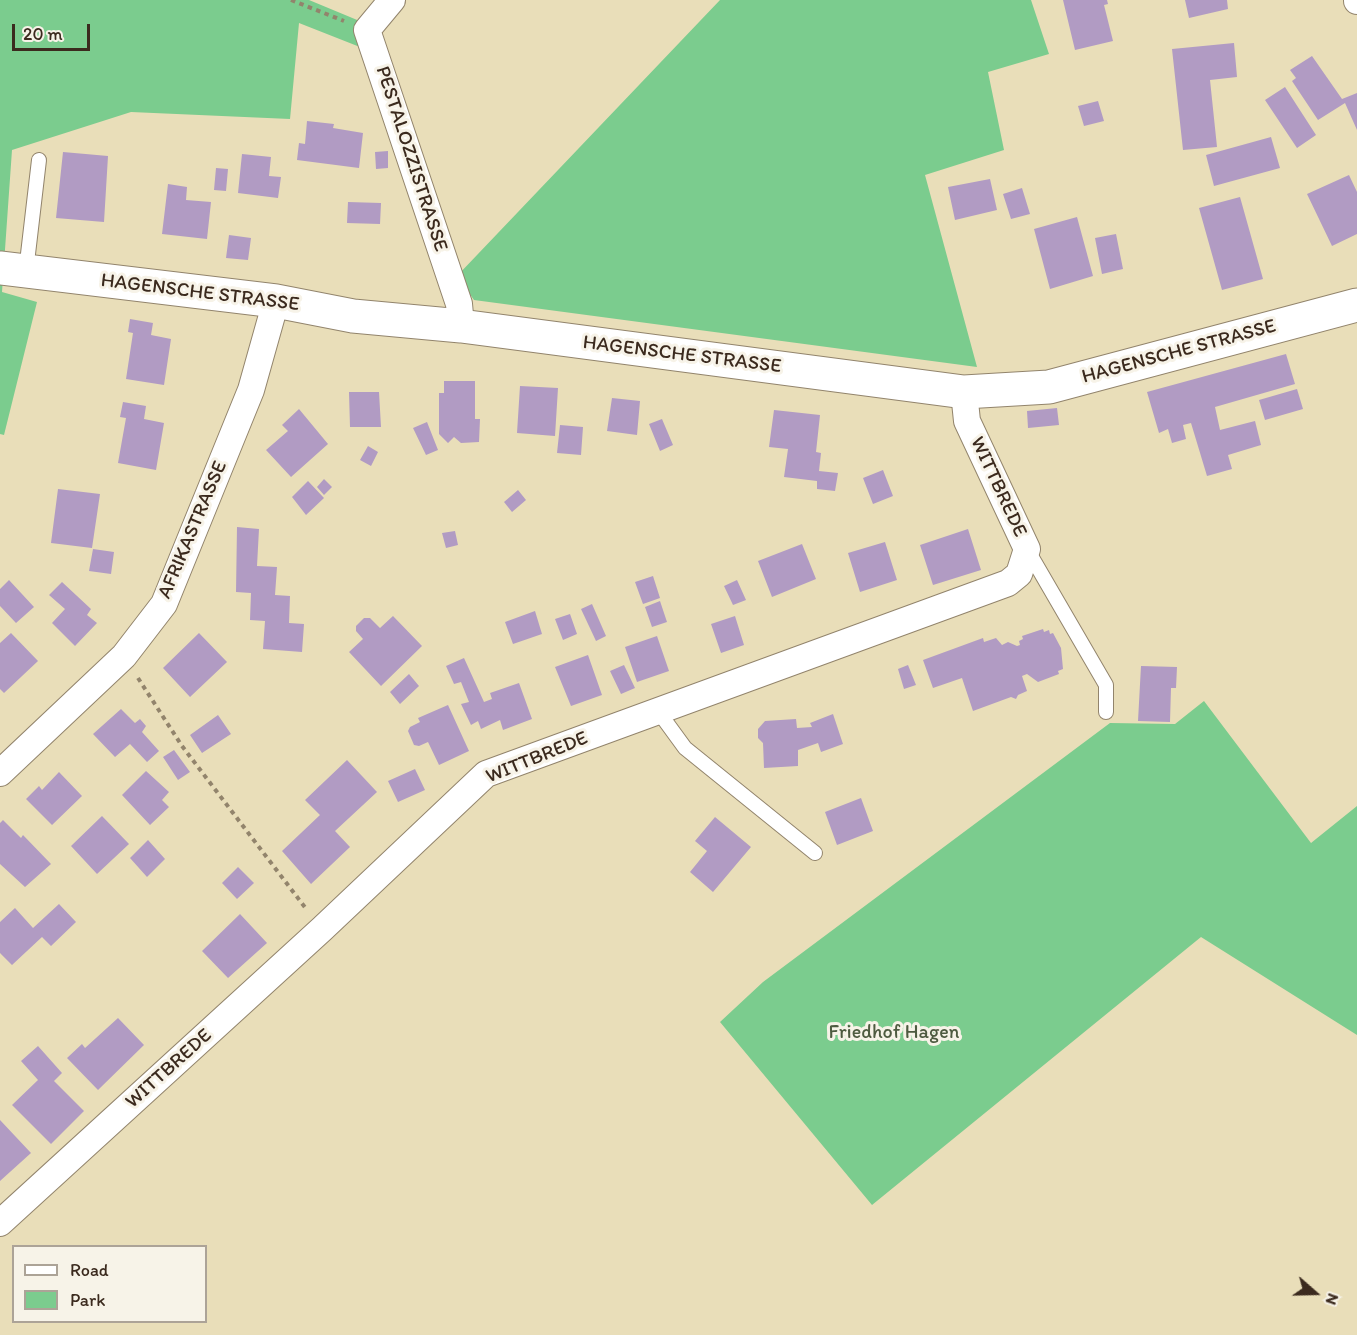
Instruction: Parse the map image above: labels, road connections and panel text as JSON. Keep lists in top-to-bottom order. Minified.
{"streets":{"street":["PESTALOZZISTRASSE","HAGENSCHE STRASSE","WITTBREDE","AFRIKASTRASSE"]},"crossings":[["PESTALOZZISTRASSE","HAGENSCHE STRASSE"],["HAGENSCHE STRASSE","WITTBREDE"],["HAGENSCHE STRASSE","AFRIKASTRASSE"]],"parks":["Friedhof Hagen"],"legend":["Road","Park"],"scale_bar":"20 m","north":"right"}
